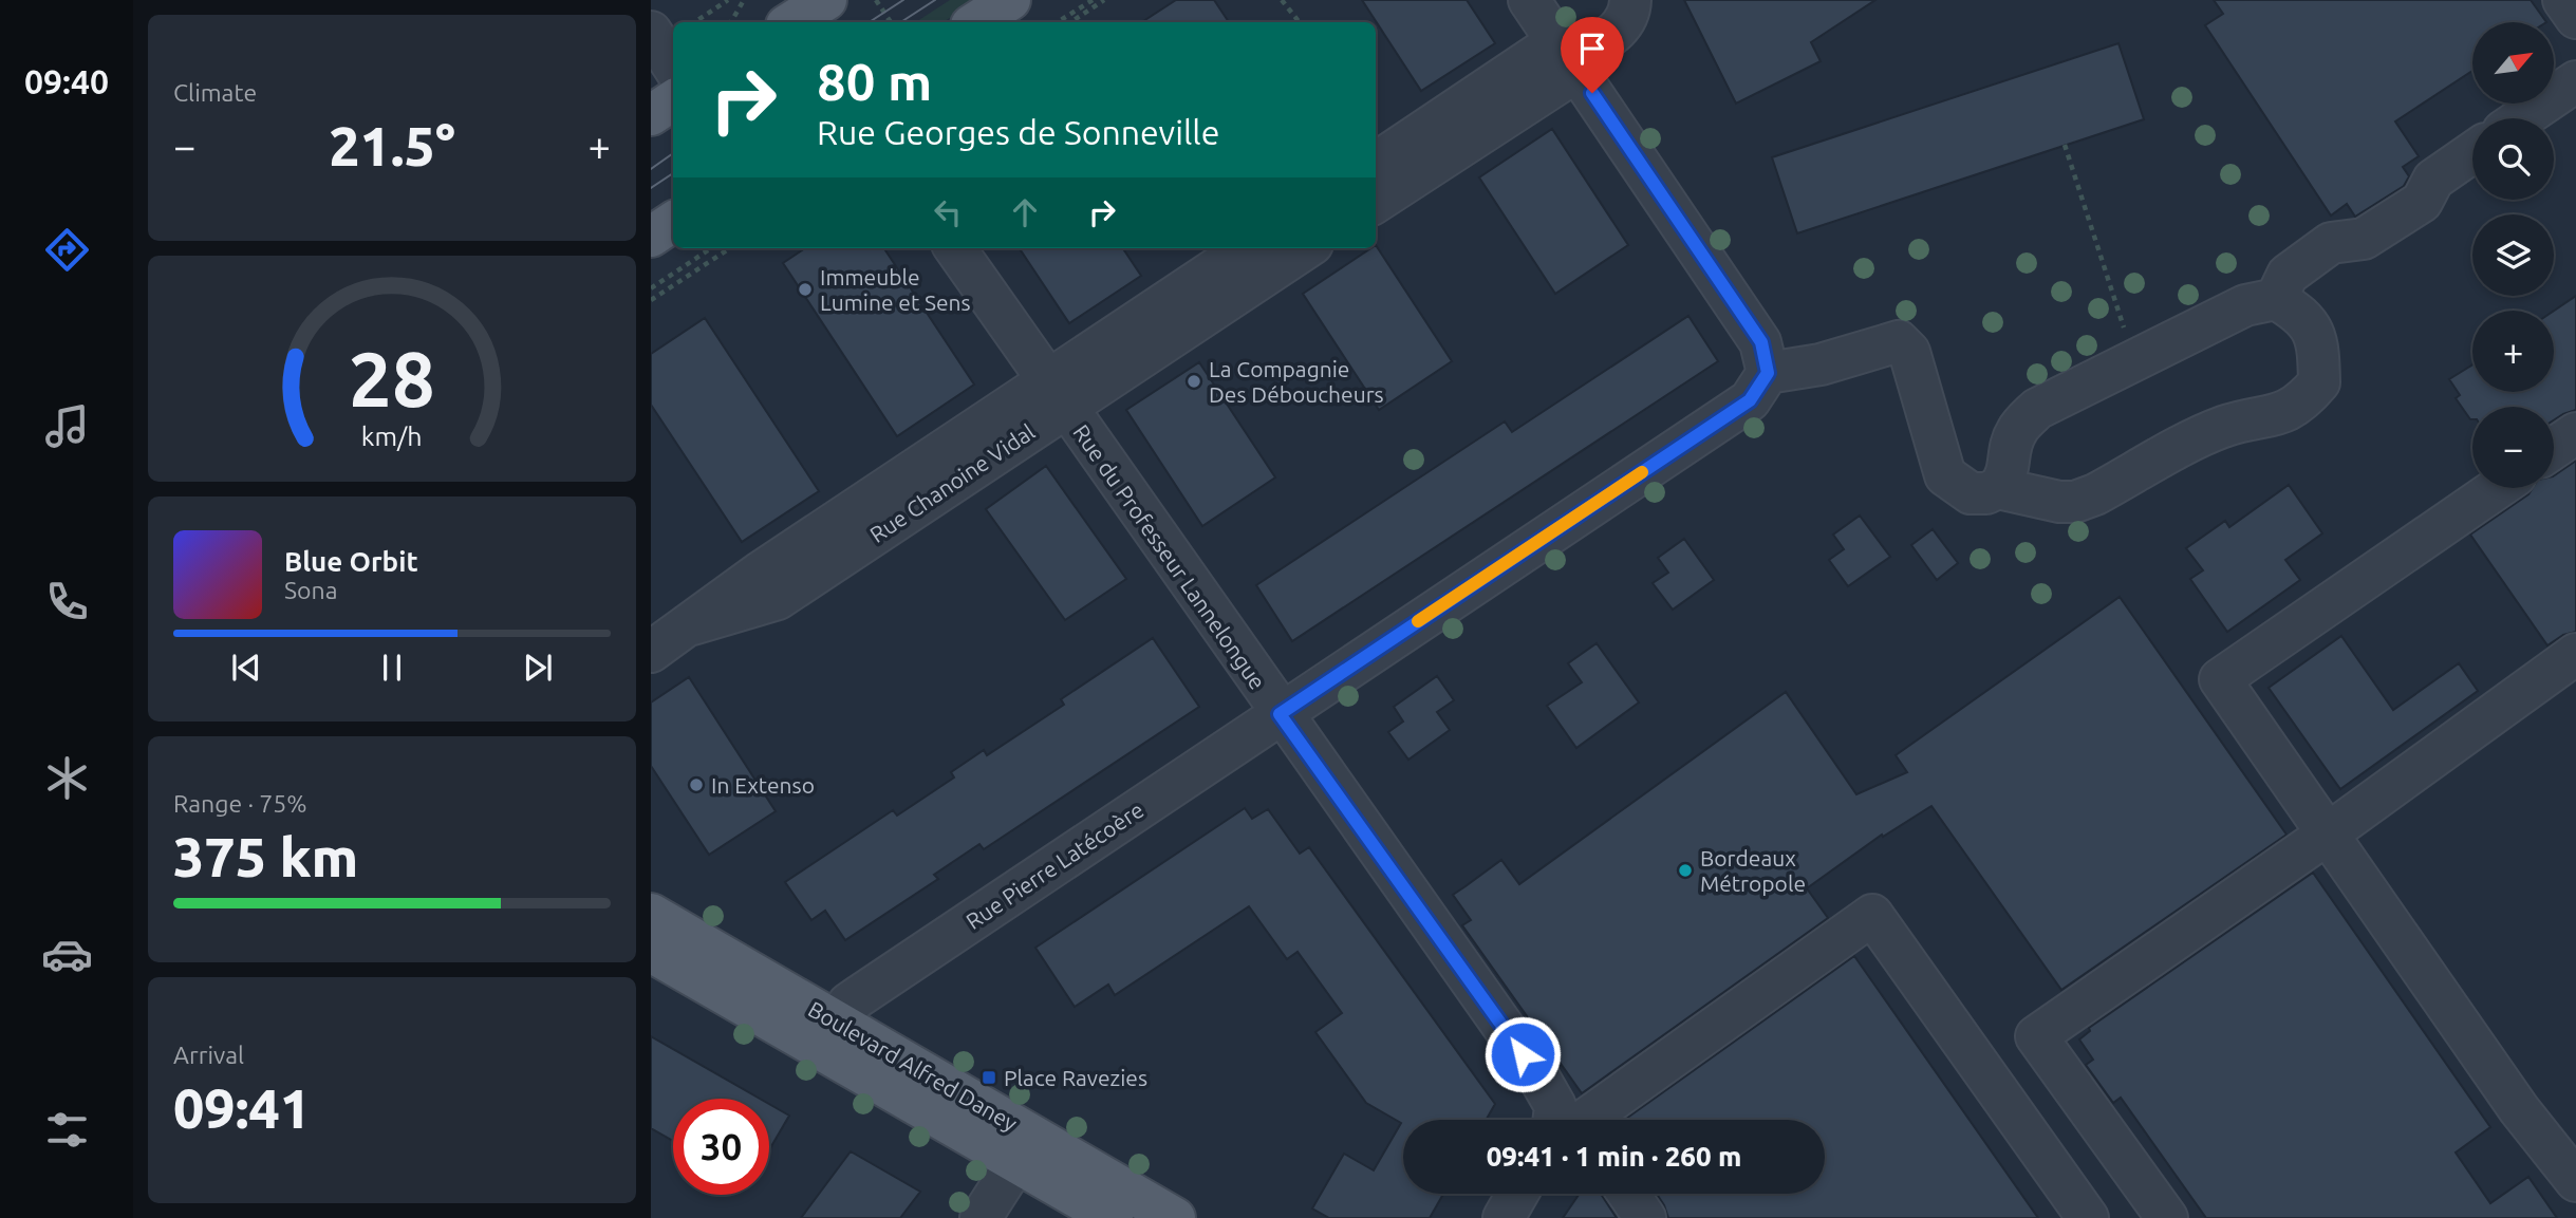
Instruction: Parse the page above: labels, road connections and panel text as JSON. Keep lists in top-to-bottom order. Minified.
{"streets":{"main road":["Boulevard Alfred Daney"],"street":["Rue Chanoine Vidal","Rue du Professeur Lannelongue","Rue Pierre Latécoère"]},"crossings":[["Rue Chanoine Vidal","Rue du Professeur Lannelongue"],["Rue du Professeur Lannelongue","Rue Pierre Latécoère"],["Rue Pierre Latécoère","Boulevard Alfred Daney"]],"places":{"other":["Immeuble Lumine et Sens","La Compagnie Des Déboucheurs","In Extenso","Bordeaux Métropole"],"transit":["Place Ravezies"]},"north":"top right","page":{"tabs":"09:40","tile":["Climate",["Range · 75%","375 km"],["Arrival","09:41"]],"map_buttons":["+","−"],"turn":["80 m","Rue Georges de Sonneville"],"heat":["−","21.5°","+"],"song":["Blue Orbit","Sona"],"limit":"30","trip":"09:41 · 1 min · 260 m","gauge":["28","km/h"]}}
